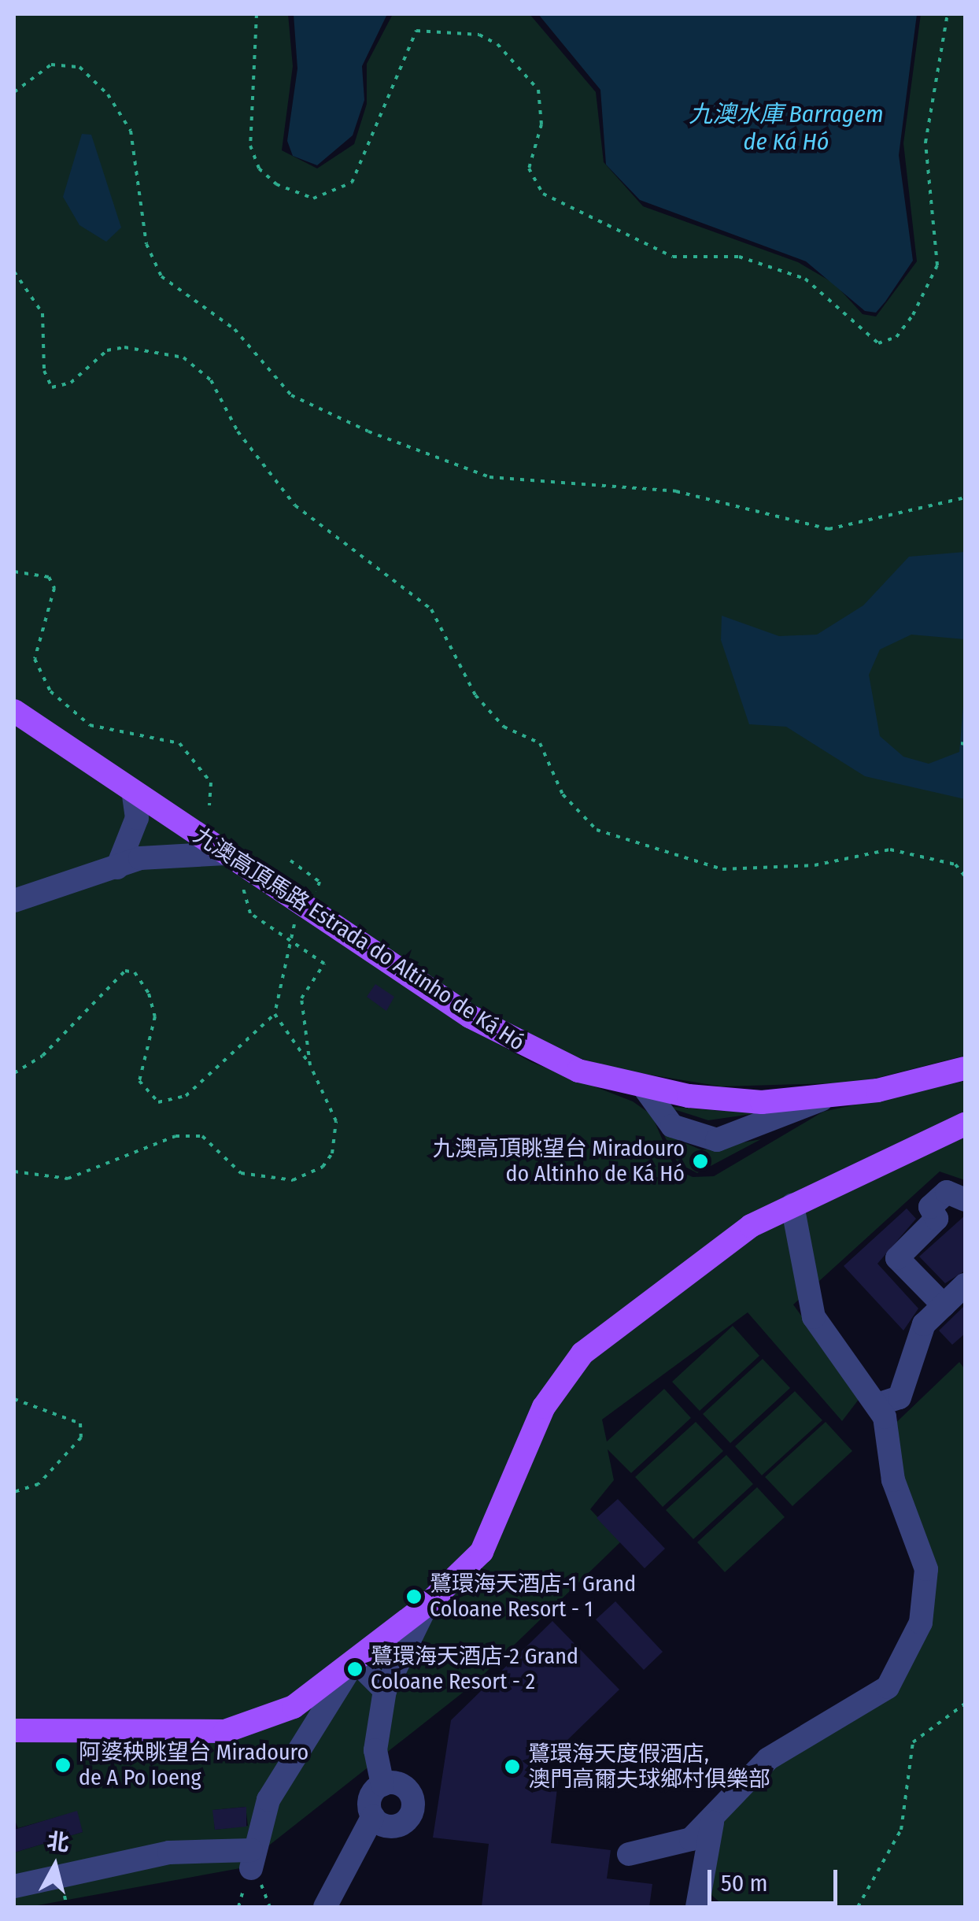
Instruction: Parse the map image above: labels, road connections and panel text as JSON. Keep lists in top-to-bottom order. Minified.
{"streets":{"main road":["九澳高頂馬路 Estrada do Altinho de Ká Hó"]},"water":["九澳水庫 Barragem de Ká Hó"],"places":["九澳高頂眺望台 Miradouro do Altinho de Ká Hó","鷺環海天酒店-1 Grand Coloane Resort - 1","鷺環海天酒店-2 Grand Coloane Resort - 2","阿婆秧眺望台 Miradouro de A Po Ioeng","鷺環海天度假酒店, 澳門高爾夫球鄉村俱樂部"],"scale_bar":"50 m","north":"top"}
